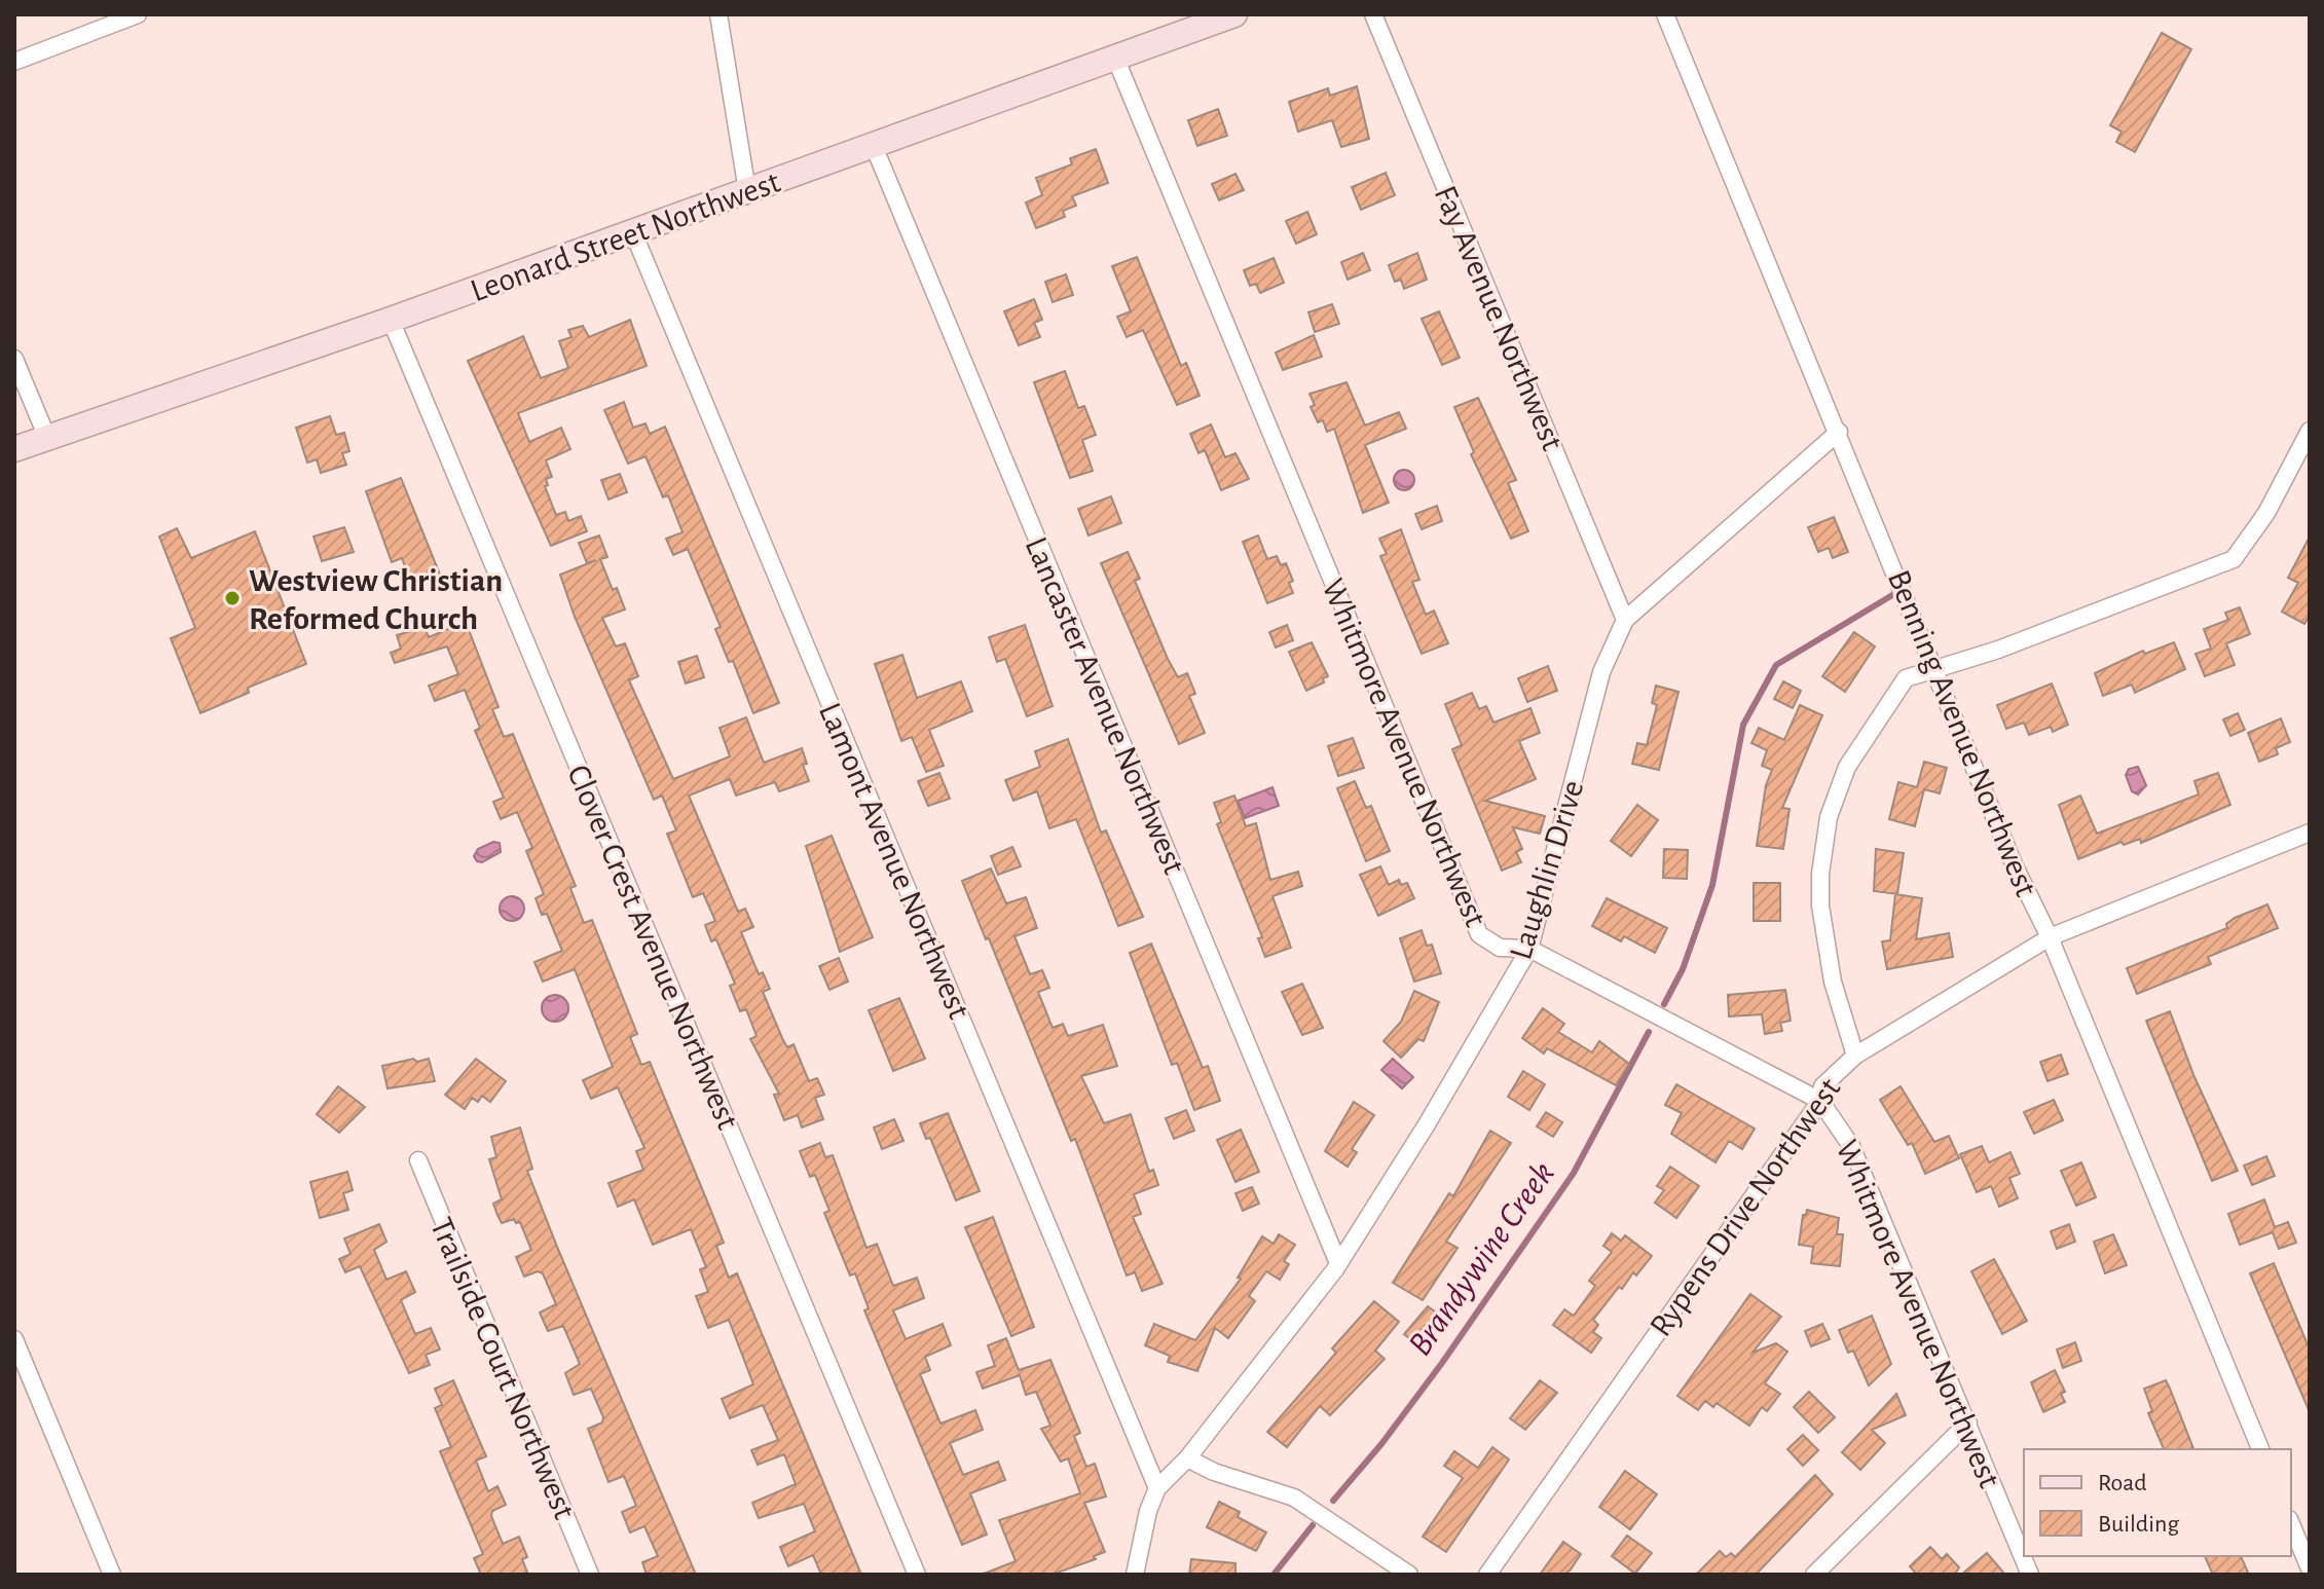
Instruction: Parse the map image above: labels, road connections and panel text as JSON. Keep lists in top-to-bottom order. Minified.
{"streets":{"main road":["Leonard Street Northwest"],"street":["Fay Avenue Northwest","Lancaster Avenue Northwest","Benning Avenue Northwest","Whitmore Avenue Northwest","Lamont Avenue Northwest","Laughlin Drive","Clover Crest Avenue Northwest","Rypens Drive Northwest","Trailside Court Northwest"]},"crossings":[["Leonard Street Northwest","Lancaster Avenue Northwest"],["Leonard Street Northwest","Whitmore Avenue Northwest"],["Leonard Street Northwest","Lamont Avenue Northwest"],["Leonard Street Northwest","Clover Crest Avenue Northwest"],["Fay Avenue Northwest","Laughlin Drive"],["Lancaster Avenue Northwest","Laughlin Drive"],["Benning Avenue Northwest","Laughlin Drive"],["Benning Avenue Northwest","Rypens Drive Northwest"],["Whitmore Avenue Northwest","Laughlin Drive"],["Whitmore Avenue Northwest","Rypens Drive Northwest"],["Lamont Avenue Northwest","Laughlin Drive"]],"water":["Brandywine Creek"],"places":["Westview Christian Reformed Church"],"legend":["Road","Building"]}
